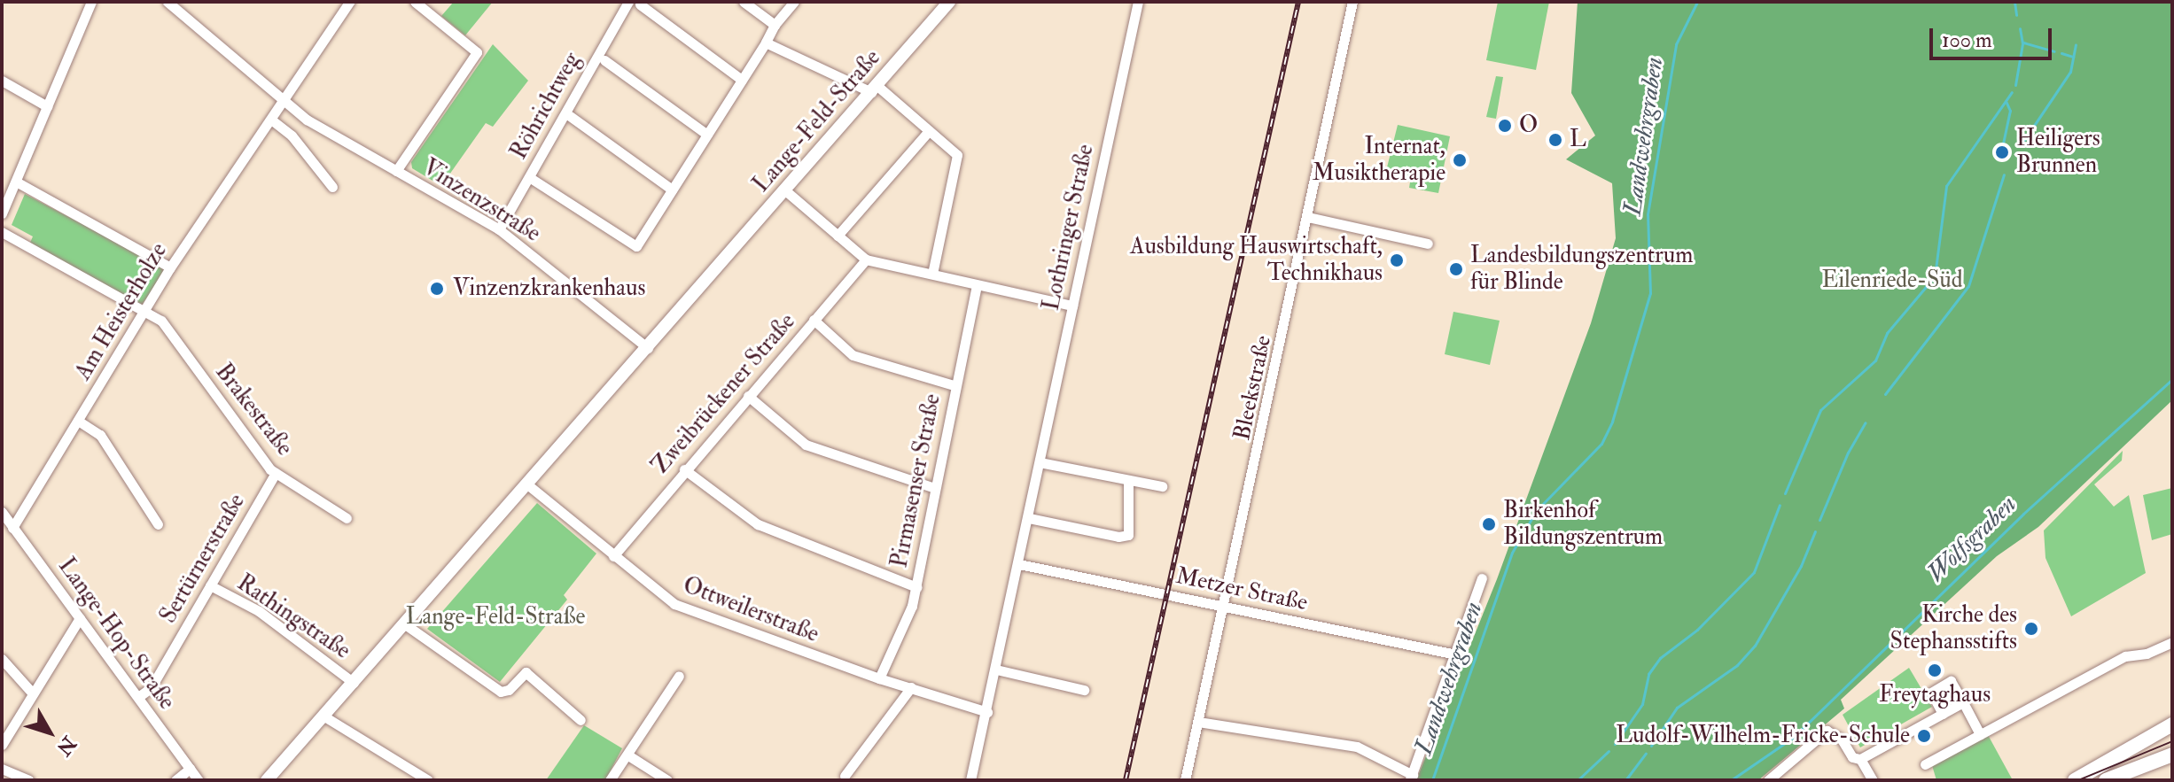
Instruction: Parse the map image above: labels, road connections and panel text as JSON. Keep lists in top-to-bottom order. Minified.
{"streets":{"street":["Röhrichtweg","Lange-Feld-Straße","Vinzenzstraße","Lothringer Straße","Am Heisterholze","Bleekstraße","Zweibrückener Straße","Brakestraße","Pirmasenser Straße","Sertürnerstraße","Metzer Straße","Ottweilerstraße","Rathingstraße","Lange-Hop-Straße"]},"crossings":[["Röhrichtweg","Vinzenzstraße"],["Lange-Feld-Straße","Vinzenzstraße"],["Lange-Feld-Straße","Ottweilerstraße"],["Lange-Feld-Straße","Rathingstraße"],["Vinzenzstraße","Am Heisterholze"],["Lothringer Straße","Metzer Straße"],["Lothringer Straße","Ottweilerstraße"],["Am Heisterholze","Brakestraße"],["Am Heisterholze","Lange-Hop-Straße"],["Bleekstraße","Metzer Straße"],["Zweibrückener Straße","Ottweilerstraße"],["Brakestraße","Sertürnerstraße"],["Pirmasenser Straße","Ottweilerstraße"],["Sertürnerstraße","Rathingstraße"],["Sertürnerstraße","Lange-Hop-Straße"]],"water":["Landwehrgraben","Wolfsgraben"],"parks":["Eilenriede-Süd","Lange-Feld-Straße"],"places":["O","L","Heiligers Brunnen","Internat, Musiktherapie","Ausbildung Hauswirtschaft, Technikhaus","Landesbildungszentrum für Blinde","Vinzenzkrankenhaus","Birkenhof Bildungszentrum","Kirche des Stephansstifts","Freytaghaus","Ludolf-Wilhelm-Fricke-Schule"],"scale_bar":"100 m","north":"bottom right"}
